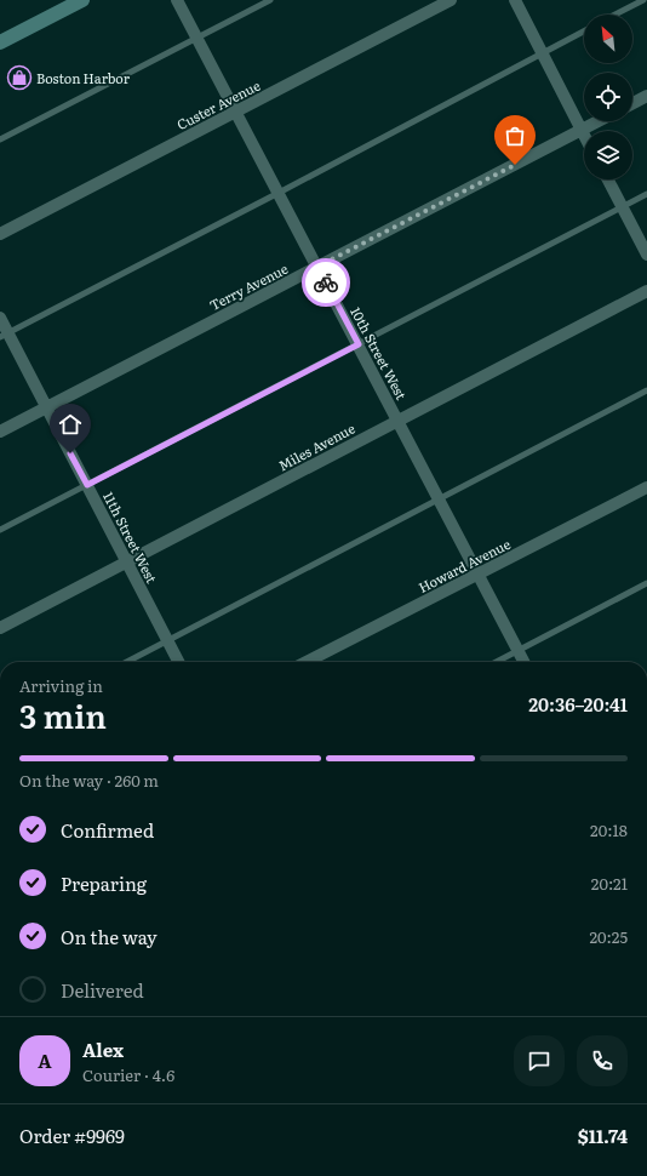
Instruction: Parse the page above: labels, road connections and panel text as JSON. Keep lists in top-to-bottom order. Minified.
{"streets":{"street":["Custer Avenue","Terry Avenue","10th Street West","Miles Avenue","11th Street West","Howard Avenue"]},"crossings":[["Custer Avenue","10th Street West"],["Terry Avenue","10th Street West"],["Terry Avenue","11th Street West"],["10th Street West","Miles Avenue"],["10th Street West","Howard Avenue"],["Miles Avenue","11th Street West"]],"places":{"shop":["Boston Harbor"]},"north":"top left","page":{"heading":["3 min","Arriving in","20:36–20:41"],"panel":["Alex","Courier · 4.6","Order #9969","$11.74"],"bar":"On the way · 260 m","list":[["Confirmed","20:18"],["Preparing","20:21"],["On the way","20:25"],"Delivered"],"round":"A"}}
